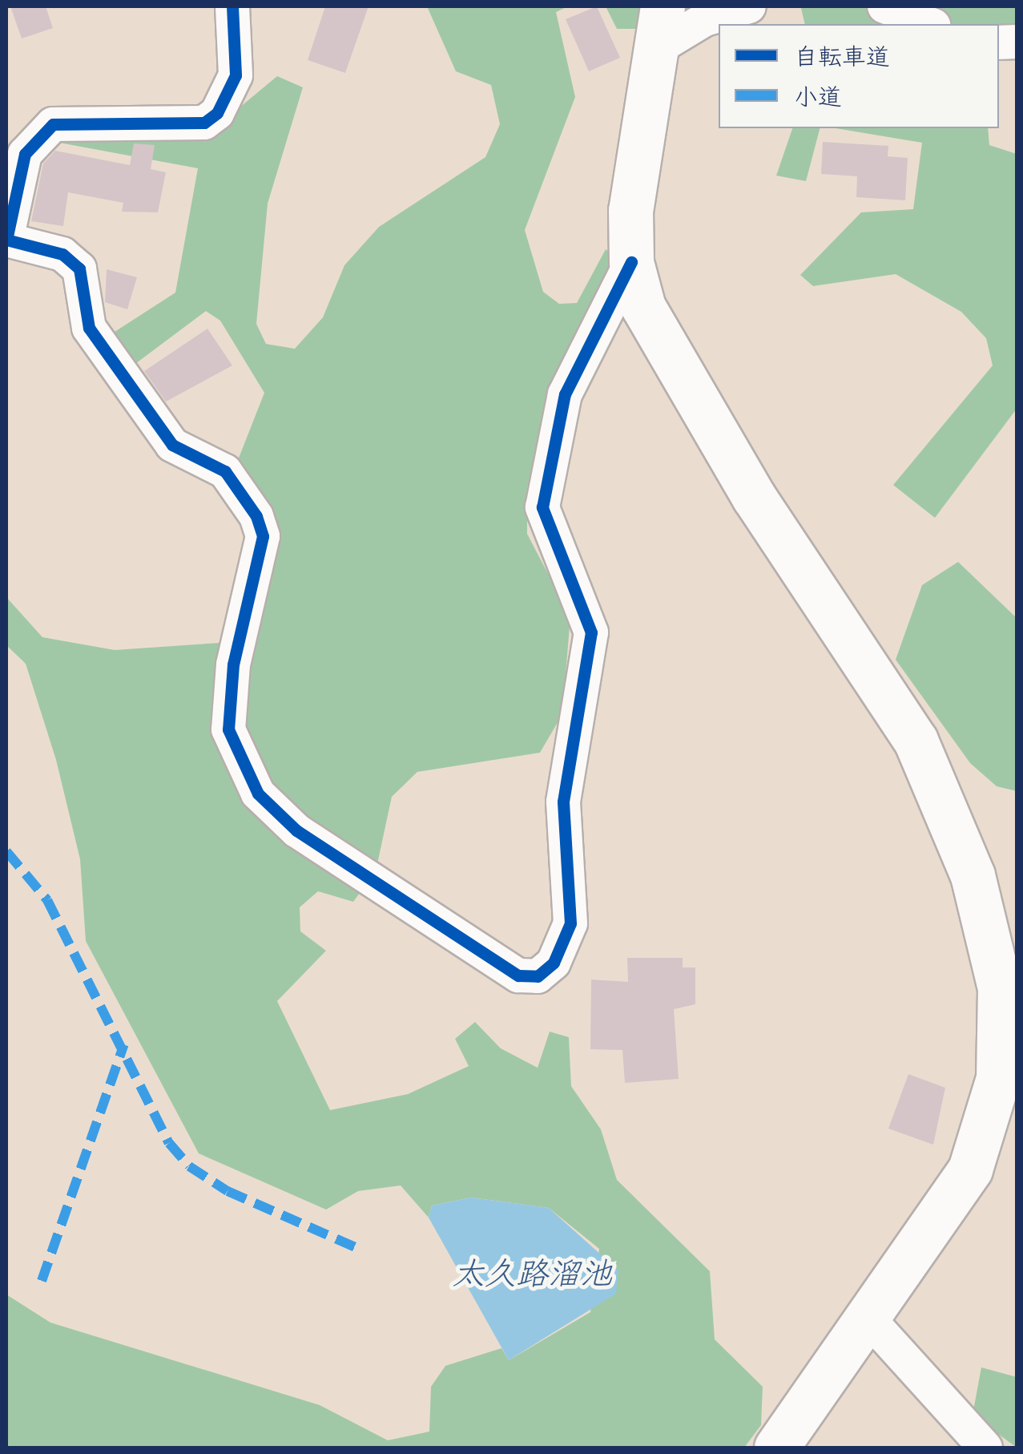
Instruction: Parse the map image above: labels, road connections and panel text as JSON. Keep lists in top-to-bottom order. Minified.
{"water":["太久路溜池"],"legend":["自転車道","小道"]}
